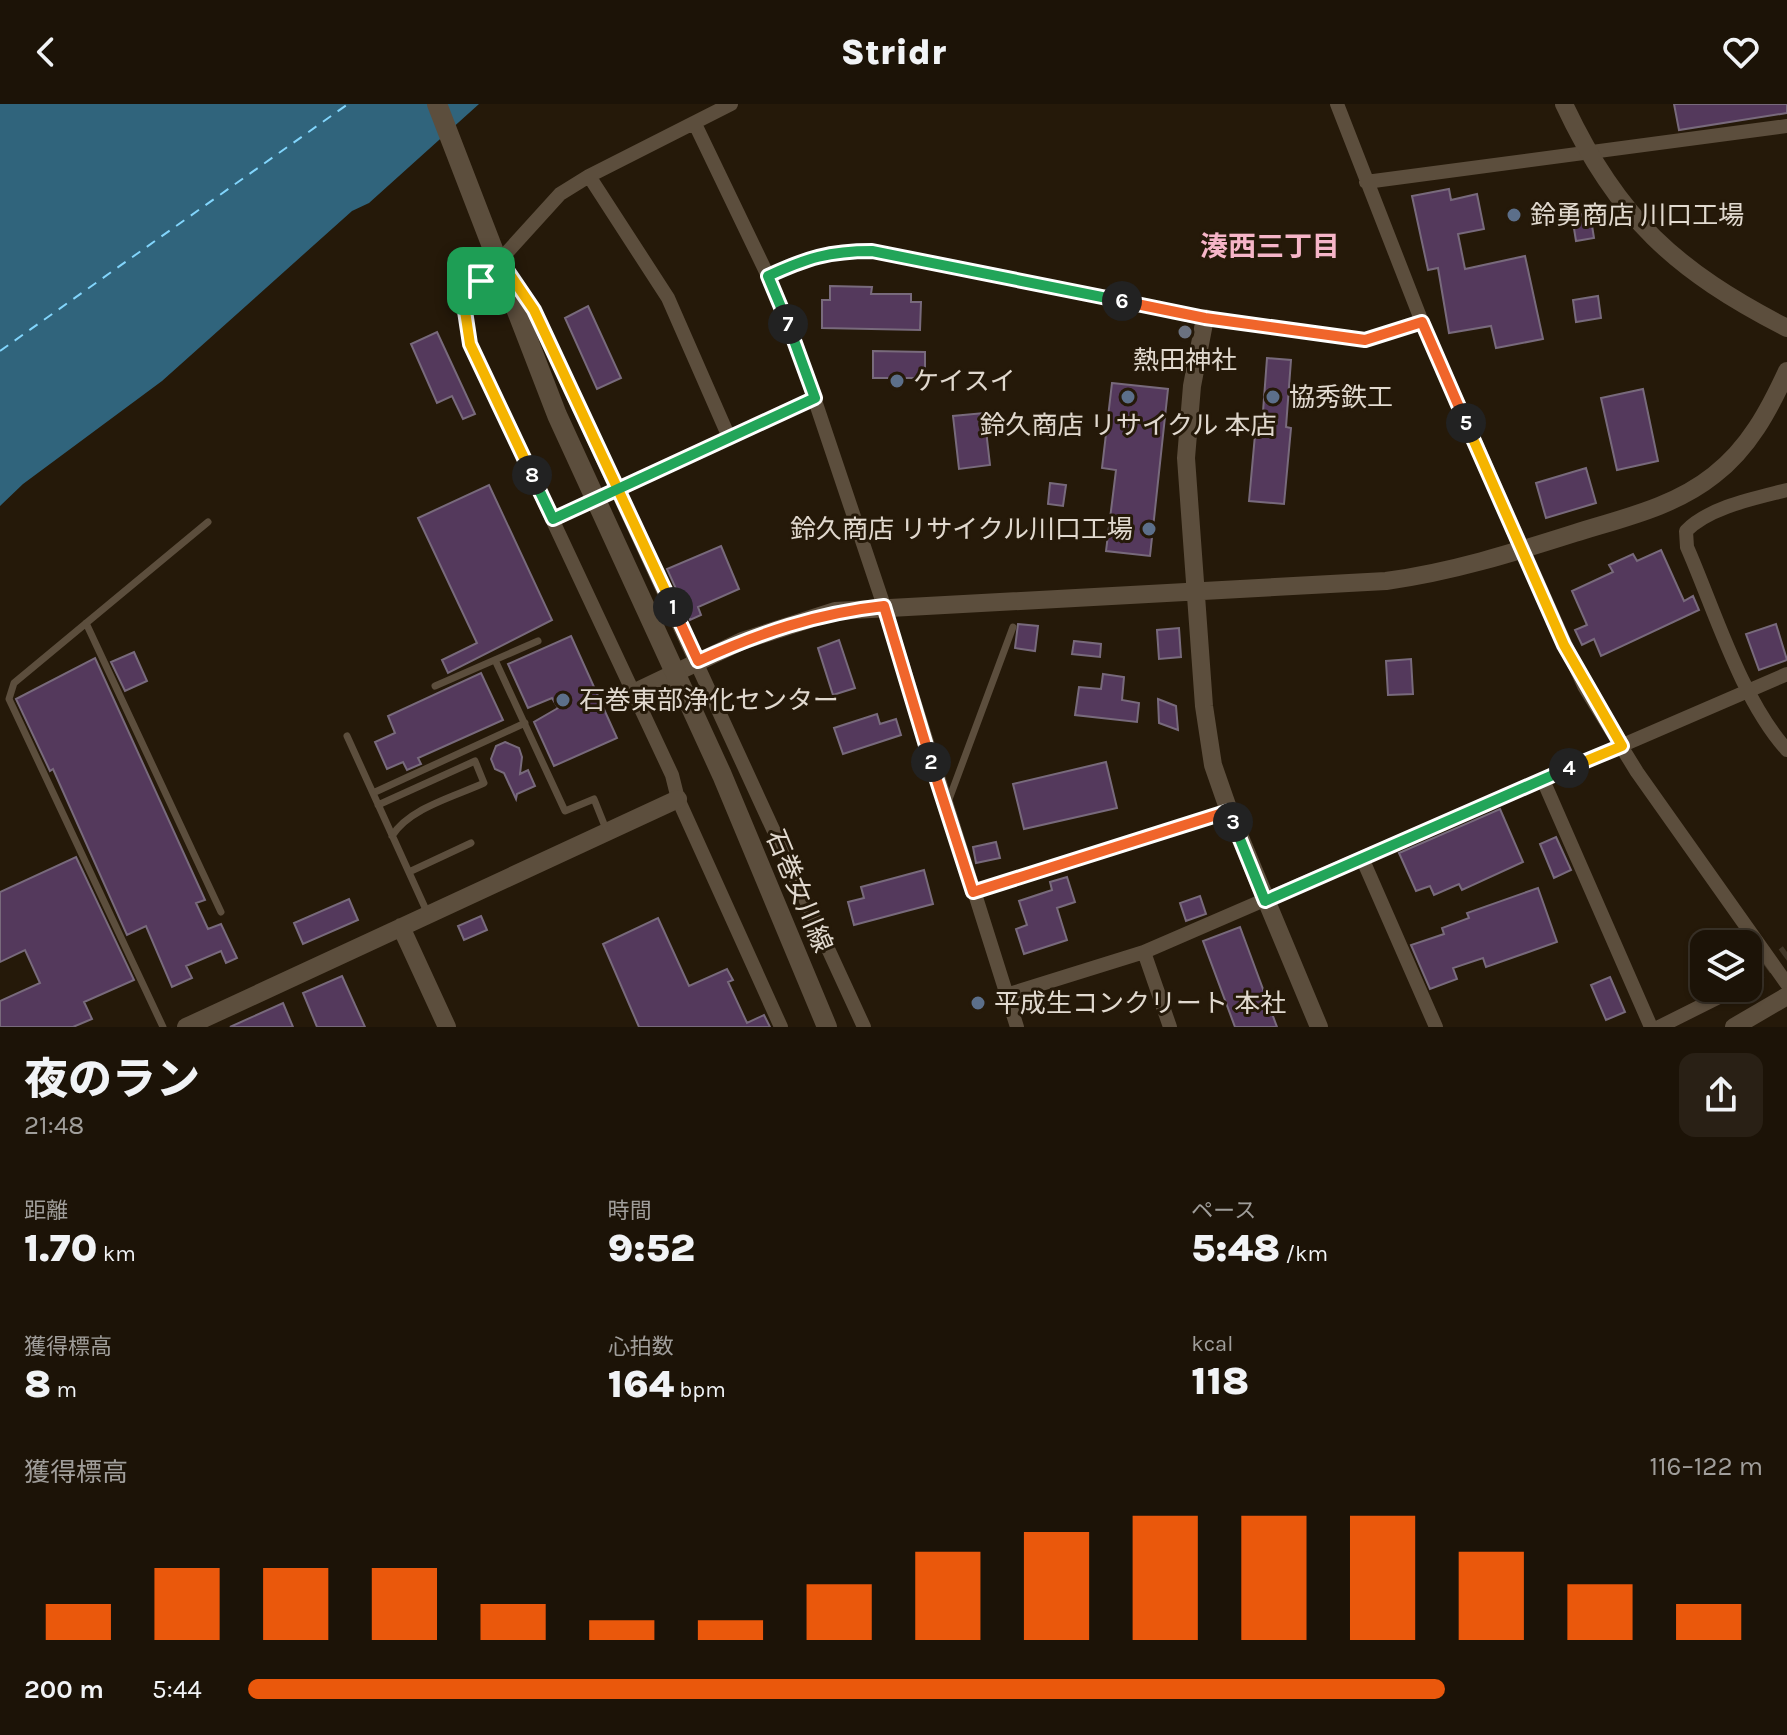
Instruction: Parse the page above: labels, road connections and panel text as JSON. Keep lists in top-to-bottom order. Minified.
{"streets":{"main road":["石巻女川線"]},"districts":["湊西三丁目"],"places":["鈴勇商店 川口工場","熱田神社","ケイスイ","鈴久商店 リサイクル 本店","協秀鉄工","鈴久商店 リサイクル川口工場","石巻東部浄化センター","平成生コンクリート 本社"],"page":{"header":"Stridr","pins":["6","7","5","8","1","2","4","3"],"heading":["夜のラン","21:48"],"stats":[["距離","1.70 km"],["時間","9:52"],["ペース","5:48 /km"],["獲得標高","8 m"],["心拍数","164 bpm"],["kcal","118"]],"chart":["獲得標高","116–122 m"],"list":[{"name":"200 m","note":"5:44"}]}}
